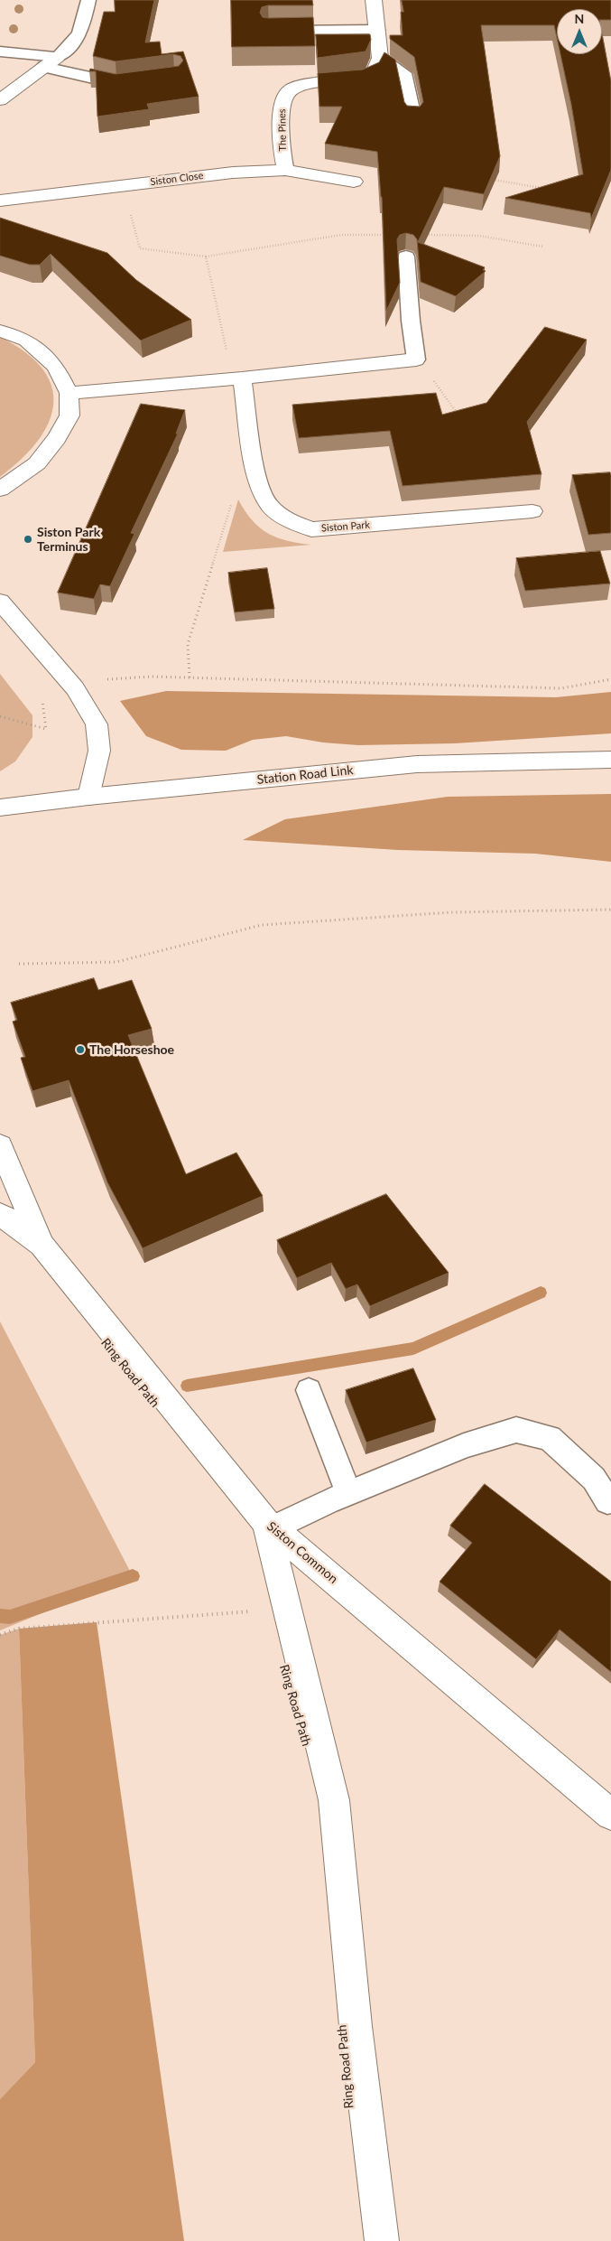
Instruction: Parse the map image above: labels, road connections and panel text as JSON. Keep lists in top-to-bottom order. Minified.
{"streets":{"street":["The Pines","Siston Close","Siston Park","Station Road Link","Ring Road Path","Siston Common"]},"crossings":[["The Pines","Siston Close"],["Ring Road Path","Siston Common"]],"places":["Siston Park Terminus","The Horseshoe"],"north":"top"}
